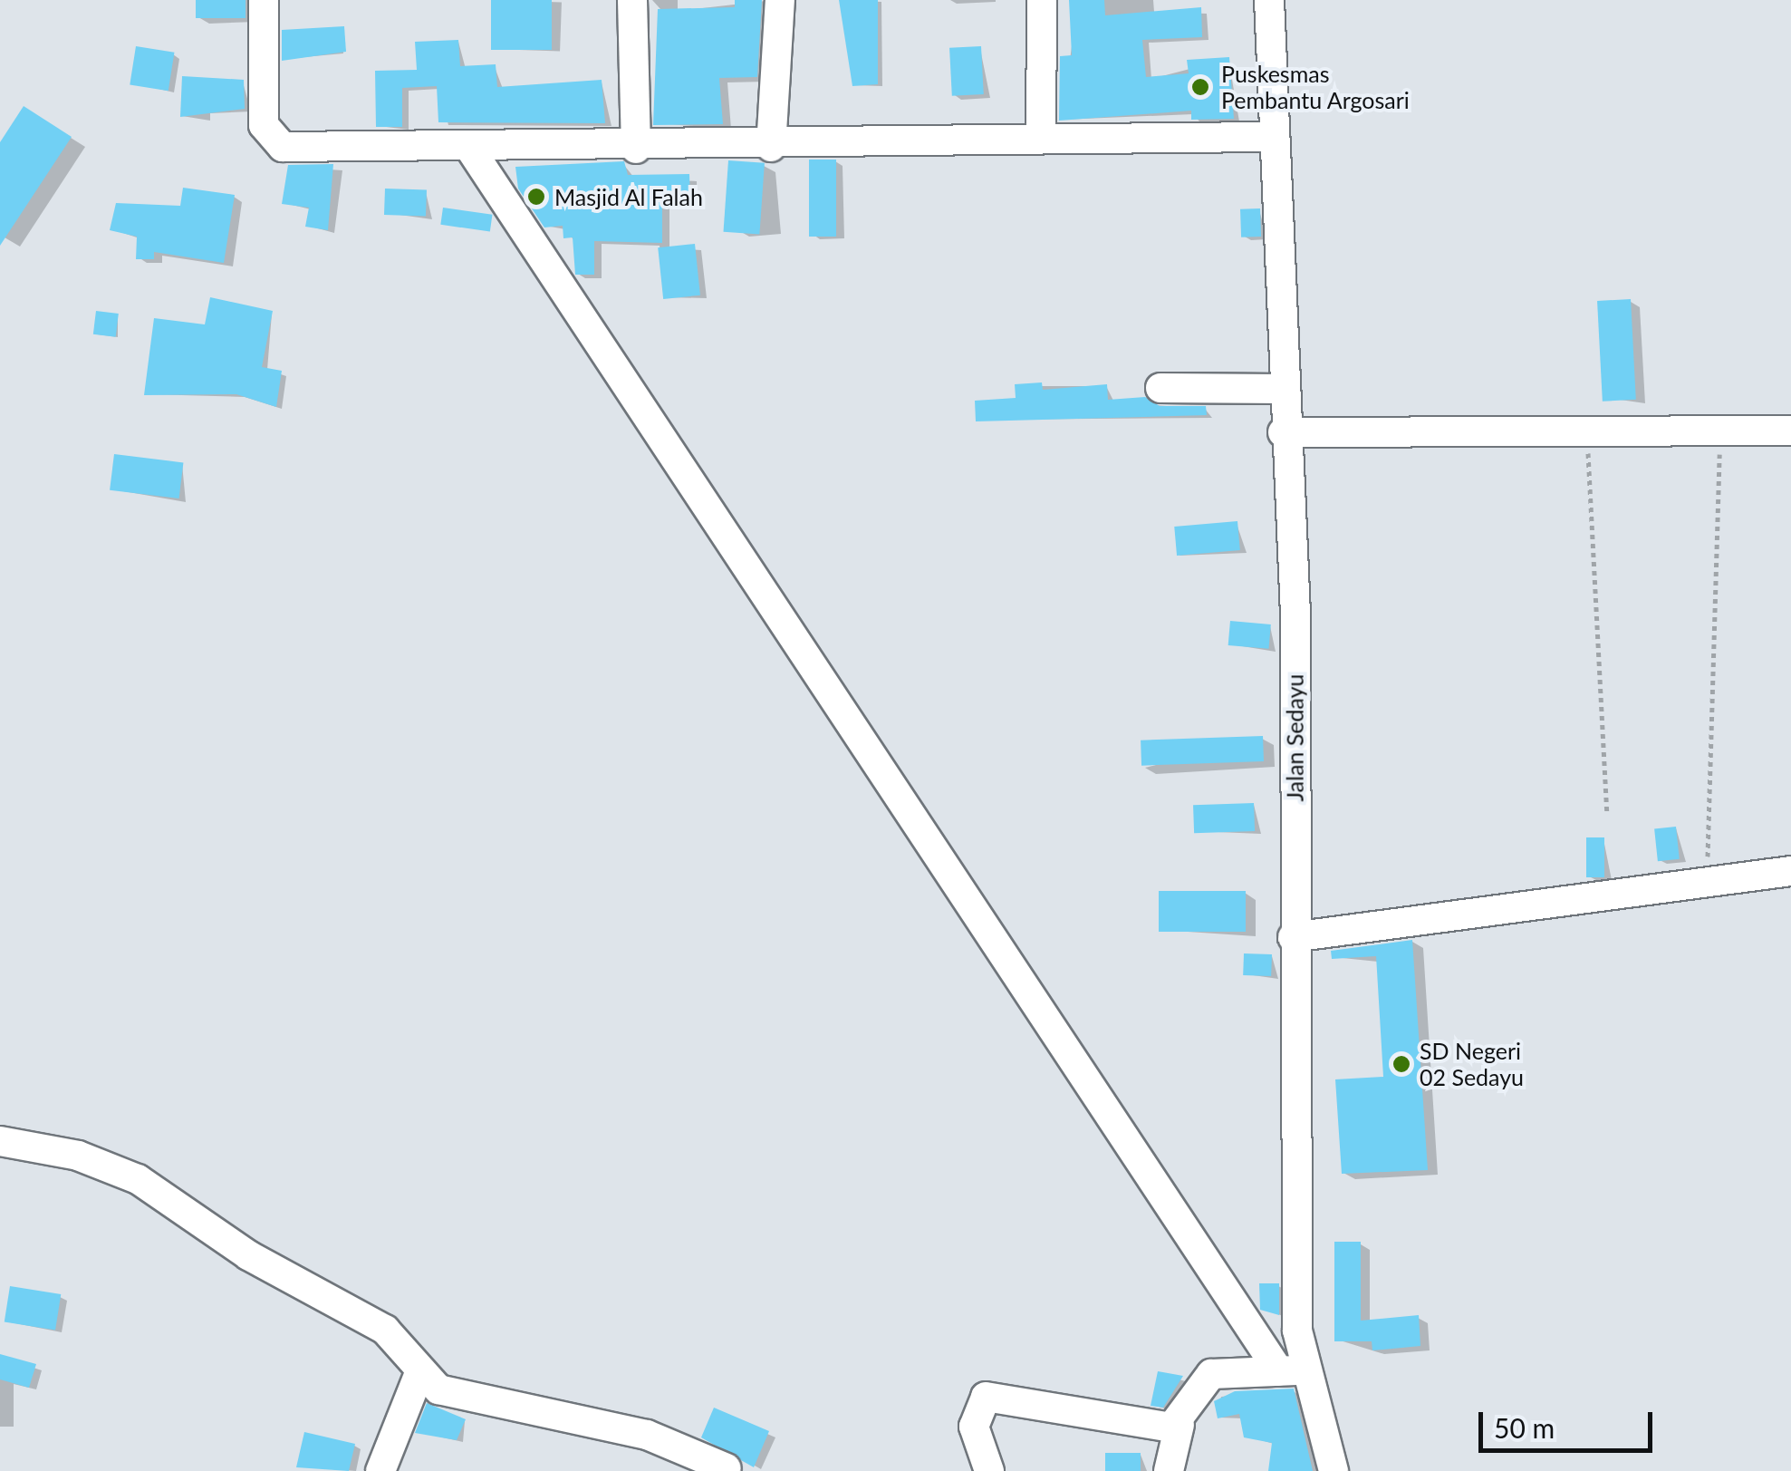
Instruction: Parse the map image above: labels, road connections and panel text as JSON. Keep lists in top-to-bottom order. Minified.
{"streets":{"street":["Jalan Sedayu"]},"places":["Puskesmas Pembantu Argosari","Masjid Al Falah","SD Negeri 02 Sedayu"],"scale_bar":"50 m"}
